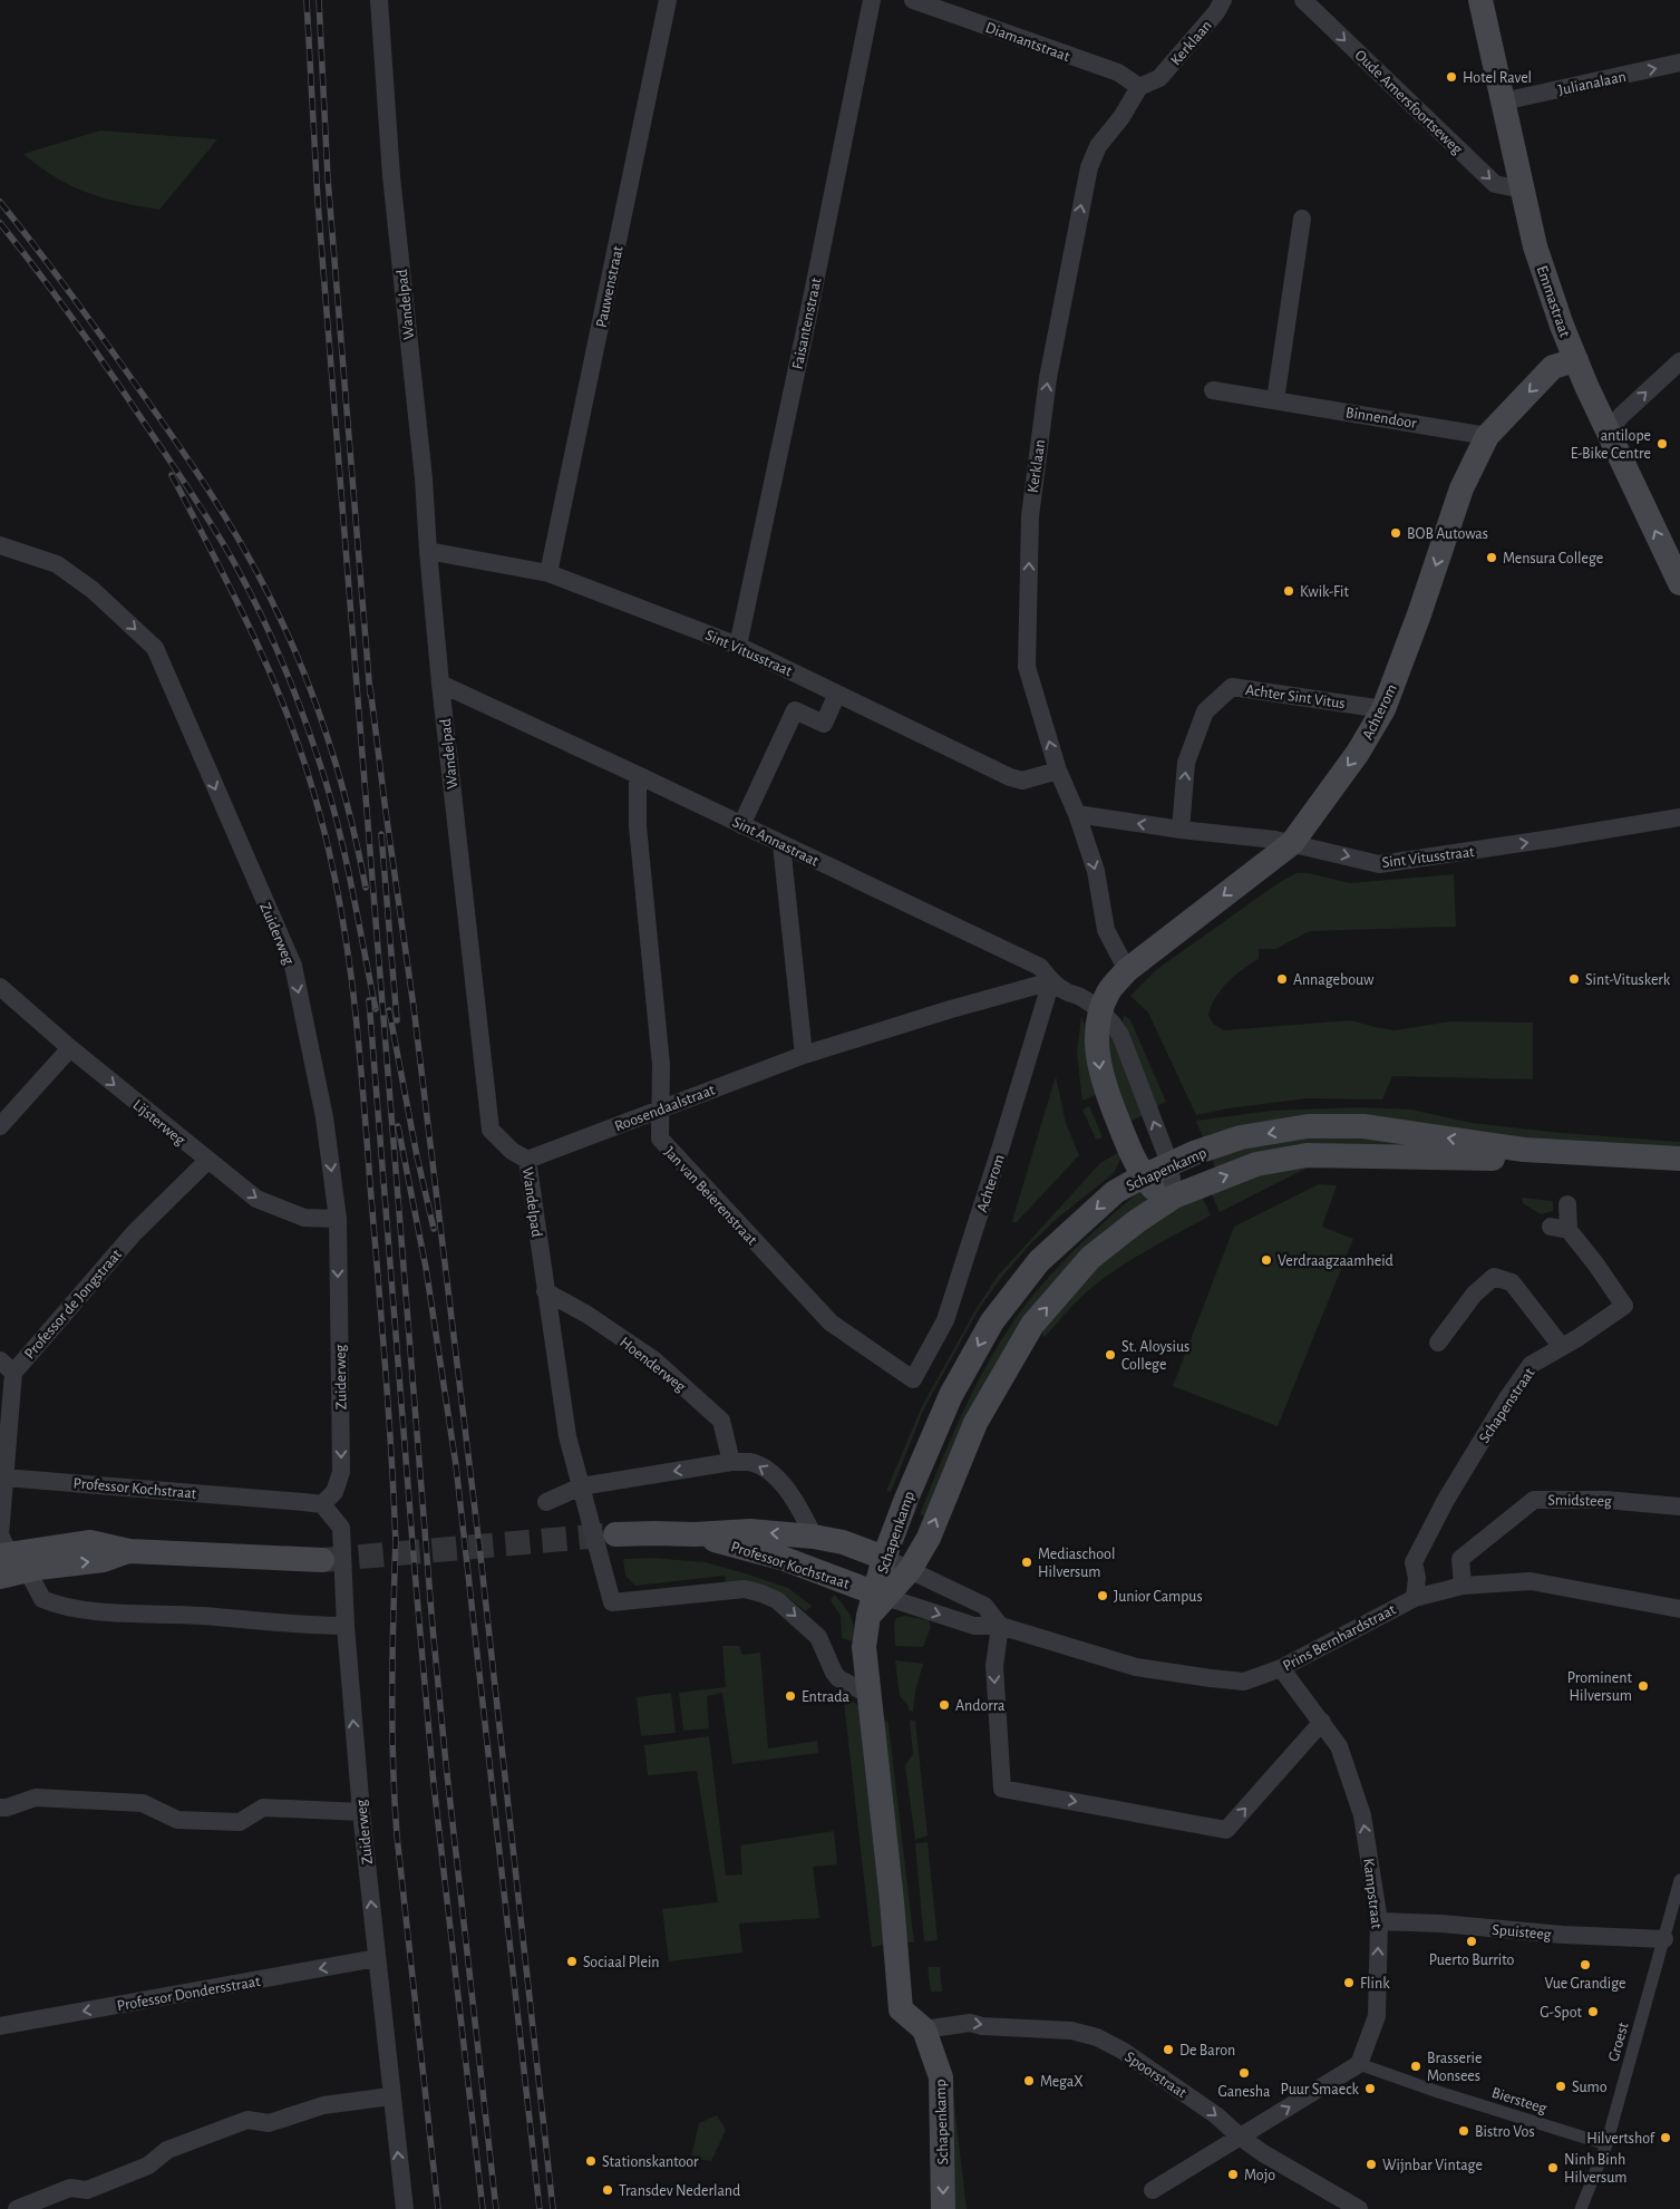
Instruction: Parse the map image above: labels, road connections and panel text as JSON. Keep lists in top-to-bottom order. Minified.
{"streets":{"main road":["Emmastraat","Achterom","Schapenkamp","Professor Kochstraat"],"street":["Diamantstraat","Kerklaan","Julianalaan","Oude Amersfoortseweg","Pauwenstraat","Wandelpad","Faisantenstraat","Binnendoor","Sint Vitusstraat","Achter Sint Vitus","Sint Annastraat","Zuiderweg","Roosendaalstraat","Lijsterweg","Jan van Beierenstraat","Professor de Jongstraat","Hoenderweg","Schapenstraat","Smidsteeg","Prins Bernhardstraat","Kampstraat","Spuisteeg","Professor Dondersstraat","Groest","Spoorstraat","Biersteeg"]},"crossings":[["Diamantstraat","Kerklaan"],["Kerklaan","Sint Vitusstraat"],["Kerklaan","Achterom"],["Julianalaan","Emmastraat"],["Oude Amersfoortseweg","Emmastraat"],["Pauwenstraat","Sint Vitusstraat"],["Emmastraat","Achterom"],["Wandelpad","Sint Vitusstraat"],["Wandelpad","Sint Annastraat"],["Wandelpad","Roosendaalstraat"],["Wandelpad","Schapenkamp"],["Wandelpad","Hoenderweg"],["Faisantenstraat","Sint Vitusstraat"],["Binnendoor","Achterom"],["Sint Vitusstraat","Achter Sint Vitus"],["Sint Vitusstraat","Achterom"],["Achter Sint Vitus","Achterom"],["Achterom","Sint Annastraat"],["Achterom","Roosendaalstraat"],["Achterom","Schapenkamp"],["Achterom","Jan van Beierenstraat"],["Sint Annastraat","Roosendaalstraat"],["Sint Annastraat","Jan van Beierenstraat"],["Zuiderweg","Lijsterweg"],["Zuiderweg","Professor Kochstraat"],["Zuiderweg","Professor Dondersstraat"],["Roosendaalstraat","Jan van Beierenstraat"],["Lijsterweg","Professor de Jongstraat"],["Schapenkamp","Professor Kochstraat"],["Schapenkamp","Prins Bernhardstraat"],["Schapenkamp","Spoorstraat"],["Professor de Jongstraat","Professor Kochstraat"],["Schapenstraat","Prins Bernhardstraat"],["Professor Kochstraat","Prins Bernhardstraat"],["Smidsteeg","Prins Bernhardstraat"],["Prins Bernhardstraat","Kampstraat"],["Kampstraat","Spuisteeg"],["Kampstraat","Biersteeg"],["Spuisteeg","Groest"],["Groest","Biersteeg"]],"one_way":["Julianalaan","Oude Amersfoortseweg","Achterom","Lijsterweg","Kampstraat","Spoorstraat"],"places":["Hotel Ravel","antilope E-Bike Centre","BOB Autowas","Mensura College","Kwik-Fit","Annagebouw","Sint-Vituskerk","Verdraagzaamheid","St. Aloysius College","Mediaschool Hilversum","Junior Campus","Prominent Hilversum","Entrada","Andorra","Puerto Burrito","Sociaal Plein","Vue Grandige","Flink","G-Spot","De Baron","Brasserie Monsees","Ganesha","MegaX","Sumo","Puur Smaeck","Bistro Vos","Hilvertshof","Stationskantoor","Wijnbar Vintage","Ninh Binh Hilversum","Mojo","Transdev Nederland"]}
